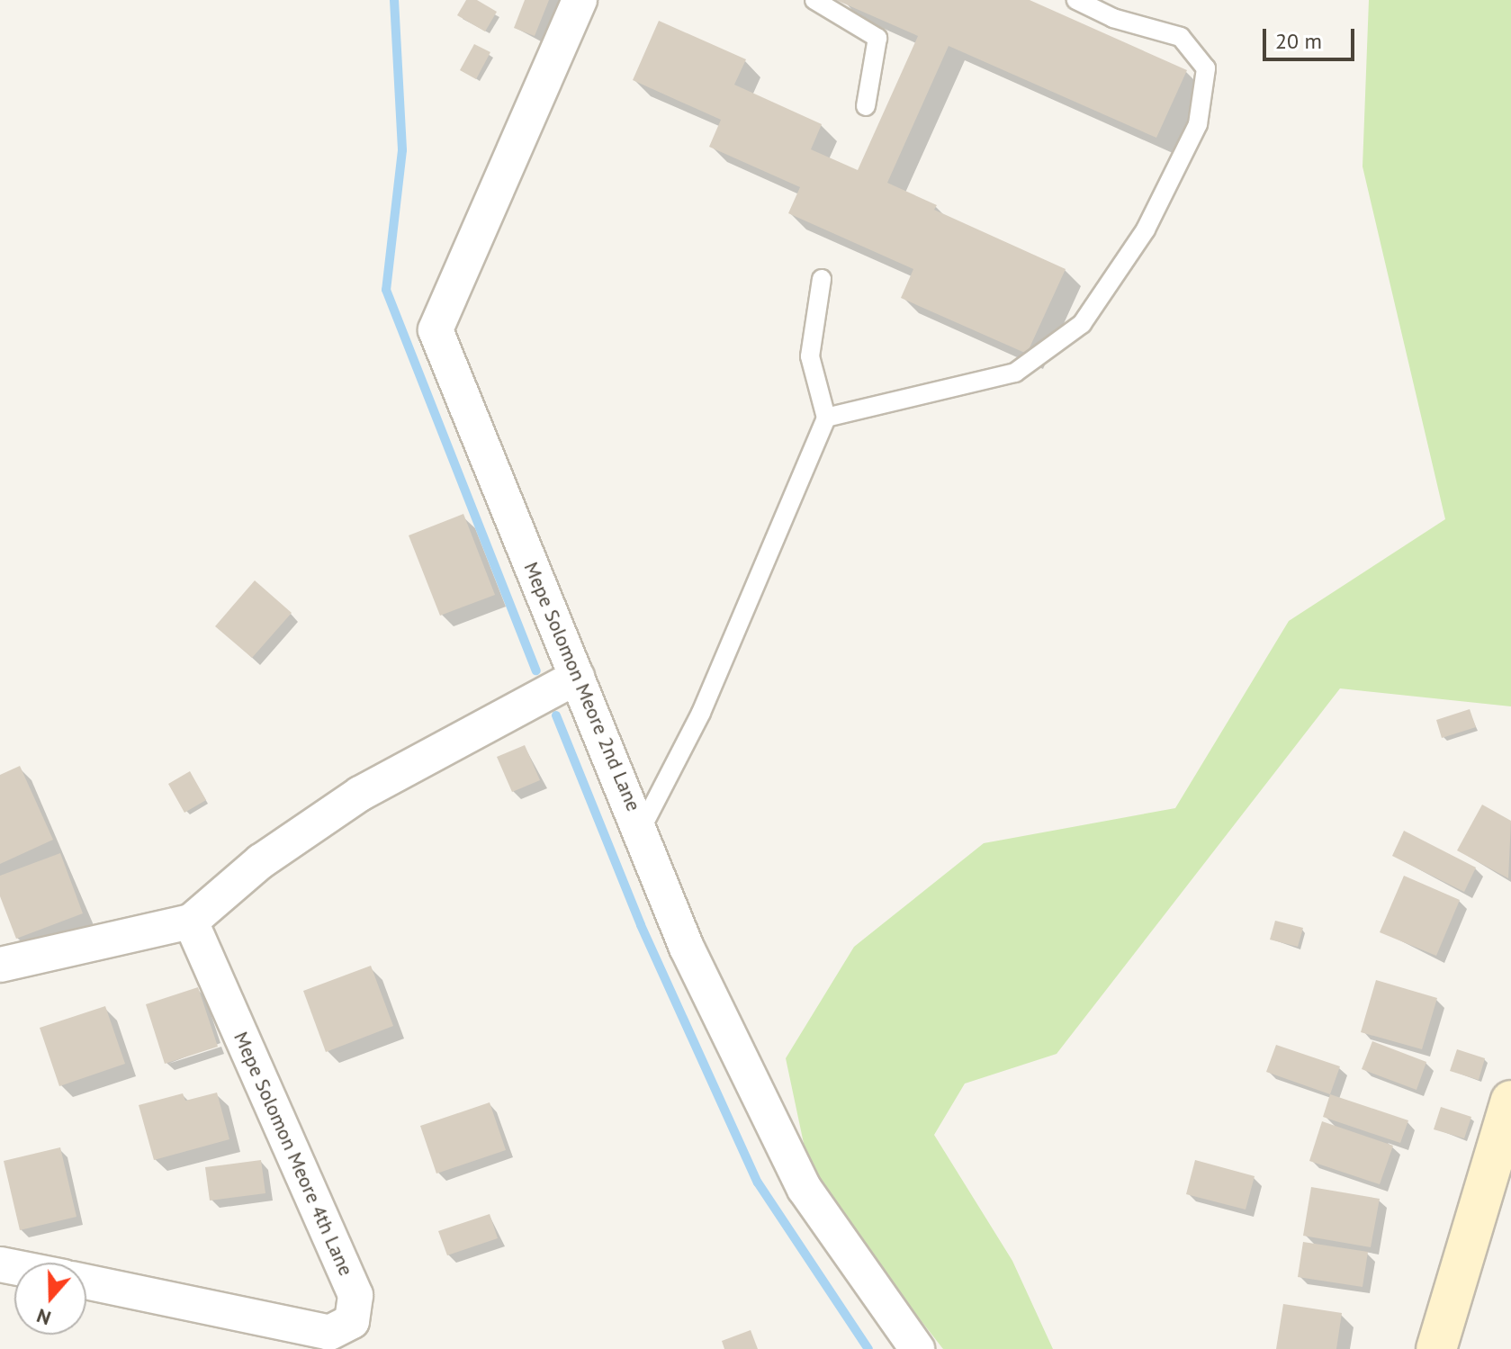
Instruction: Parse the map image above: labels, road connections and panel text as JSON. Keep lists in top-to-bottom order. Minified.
{"streets":{"street":["Mepe Solomon Meore 2nd Lane","Mepe Solomon Meore 4th Lane"]},"scale_bar":"20 m","north":"bottom"}
